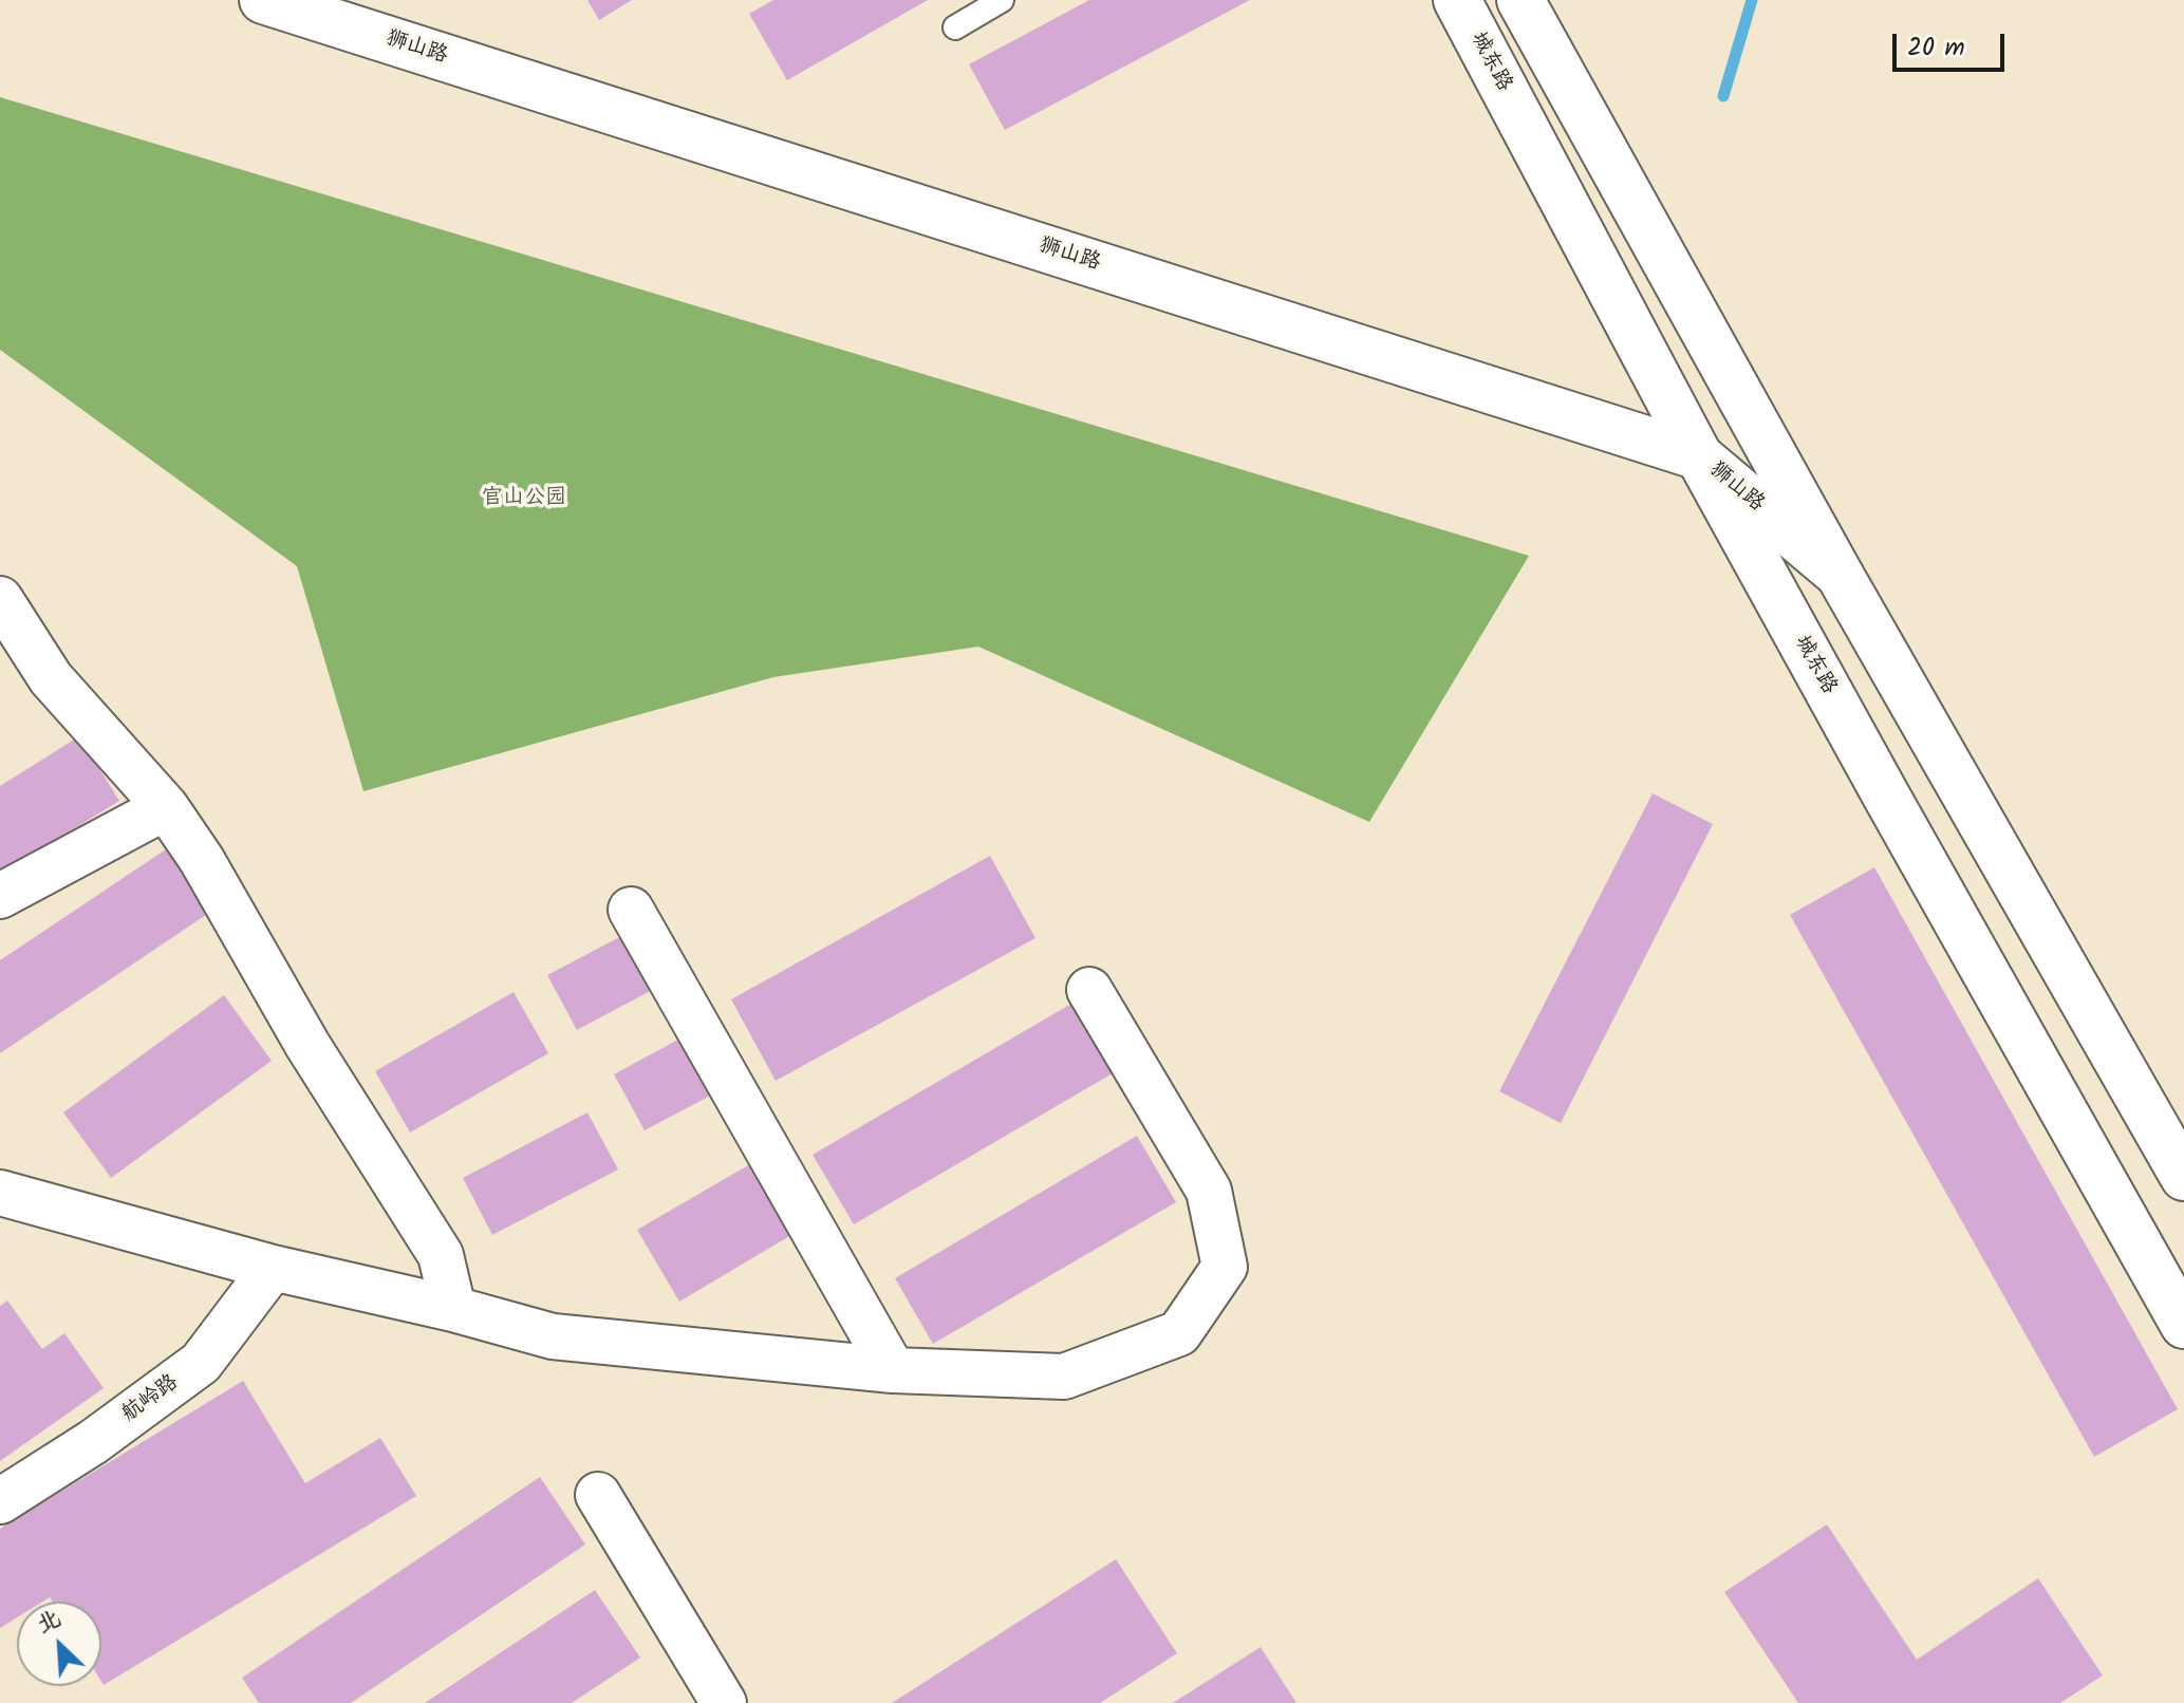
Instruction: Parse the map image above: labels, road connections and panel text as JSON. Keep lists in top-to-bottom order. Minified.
{"streets":{"street":["狮山路","城东路","航岭路"]},"crossings":[["狮山路","城东路"]],"parks":["官山公园"],"scale_bar":"20 m","north":"top left"}
